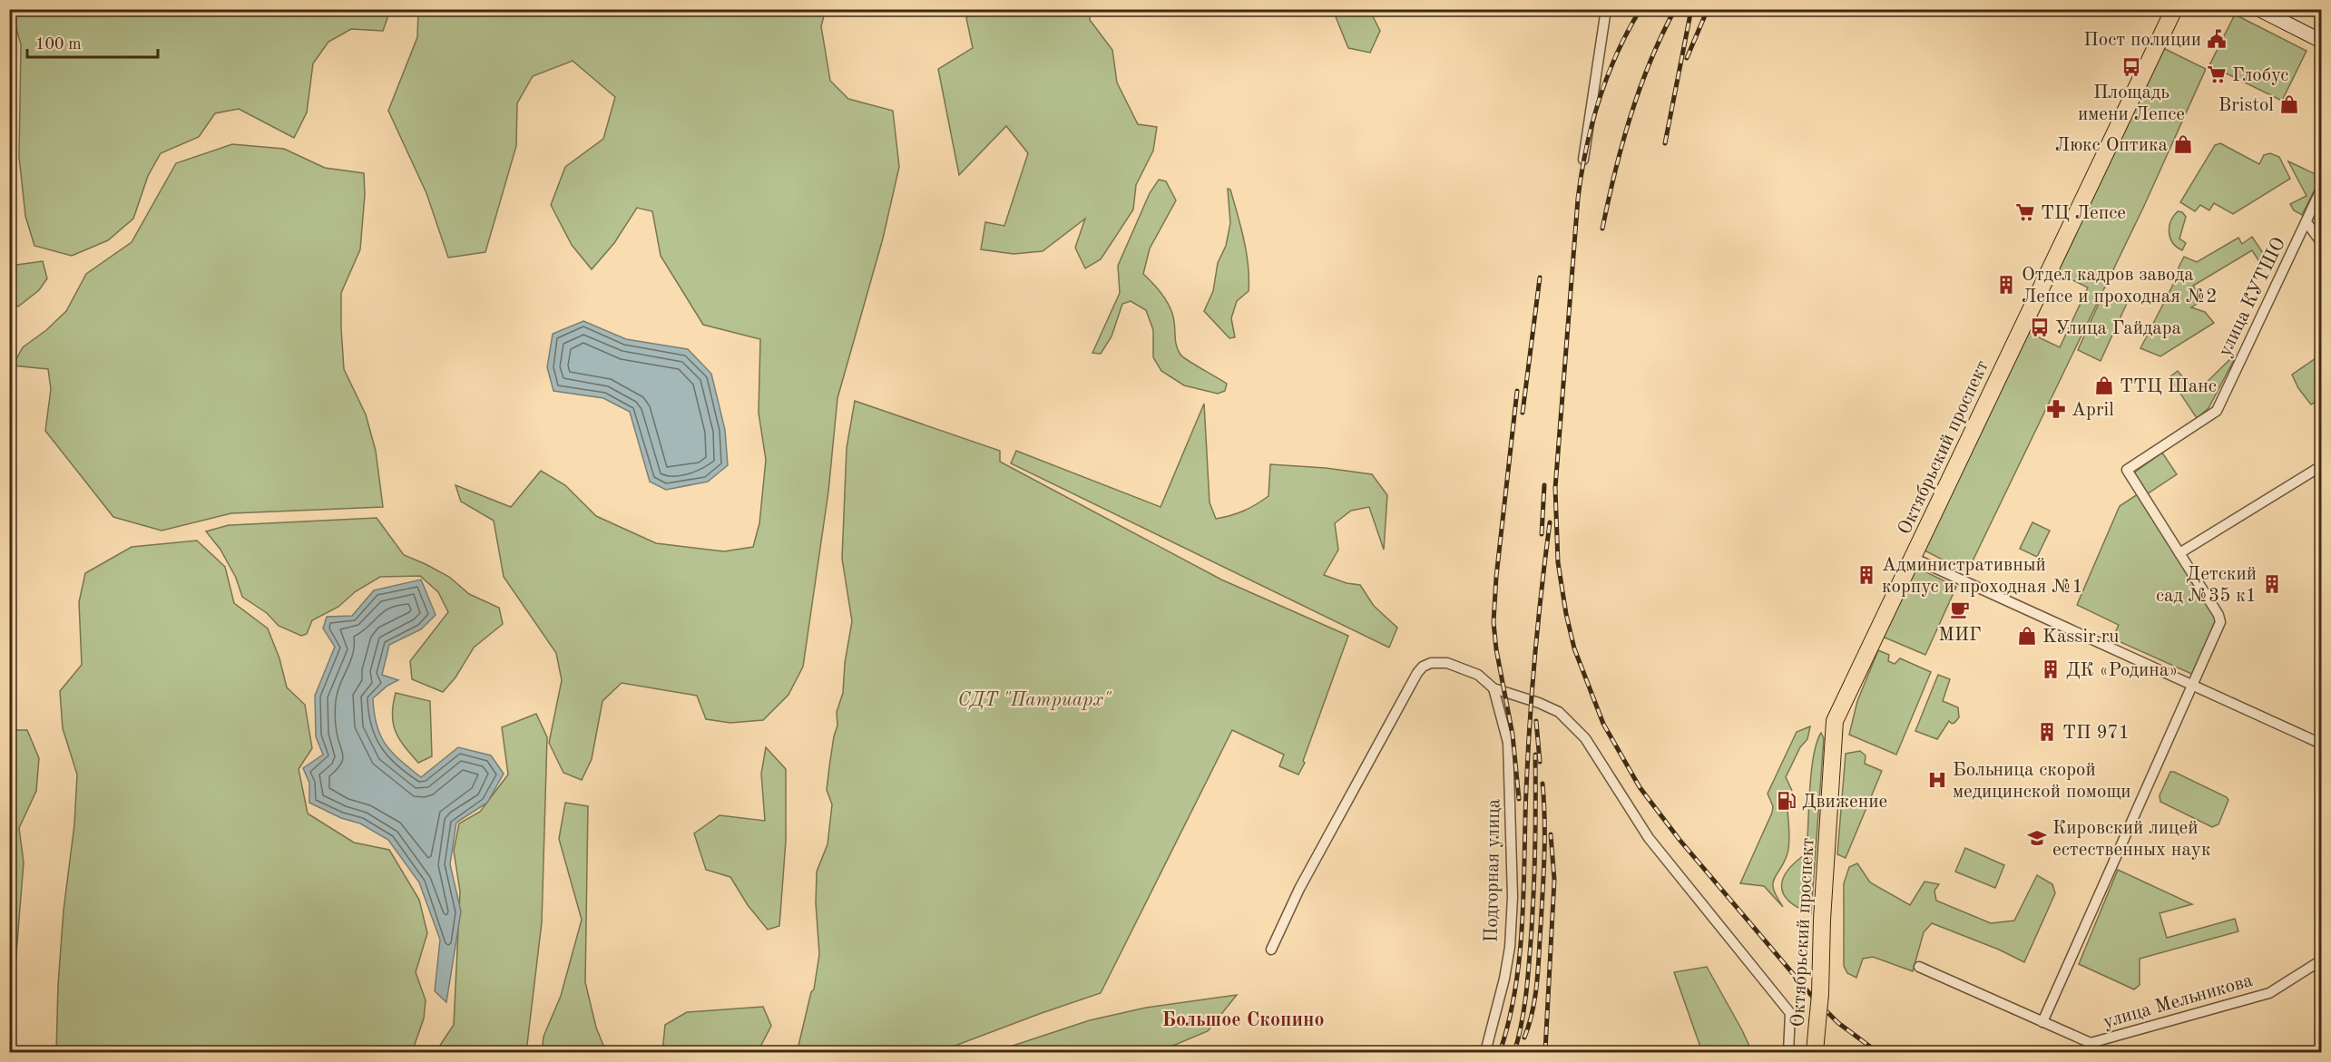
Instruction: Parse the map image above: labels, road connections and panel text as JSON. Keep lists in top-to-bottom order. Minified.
{"streets":{"main road":["Октябрьский проспект"],"street":["улица КУТШО","Подгорная улица","улица Мельникова"]},"districts":["Большое Скопино"],"parks":["СДТ \"Патриарх\""],"places":{"public building":["Пост полиции"],"bus stop":["Площадь имени Лепсе","Улица Гайдара"],"supermarket":["Глобус","ТЦ Лепсе"],"shop":["Bristol","Люкс Оптика","ТТЦ Шанс","Kassir.ru"],"building":["Отдел кадров завода Лепсе и проходная №2","Административный корпус и проходная №1","Детский сад №35 к1","ДК «Родина»","ТП 971"],"pharmacy":["April"],"cafe":["МИГ"],"hospital":["Больница скорой медицинской помощи"],"fuel station":["Движение"],"school or university":["Кировский лицей естественных наук"]},"scale_bar":"100 m"}
